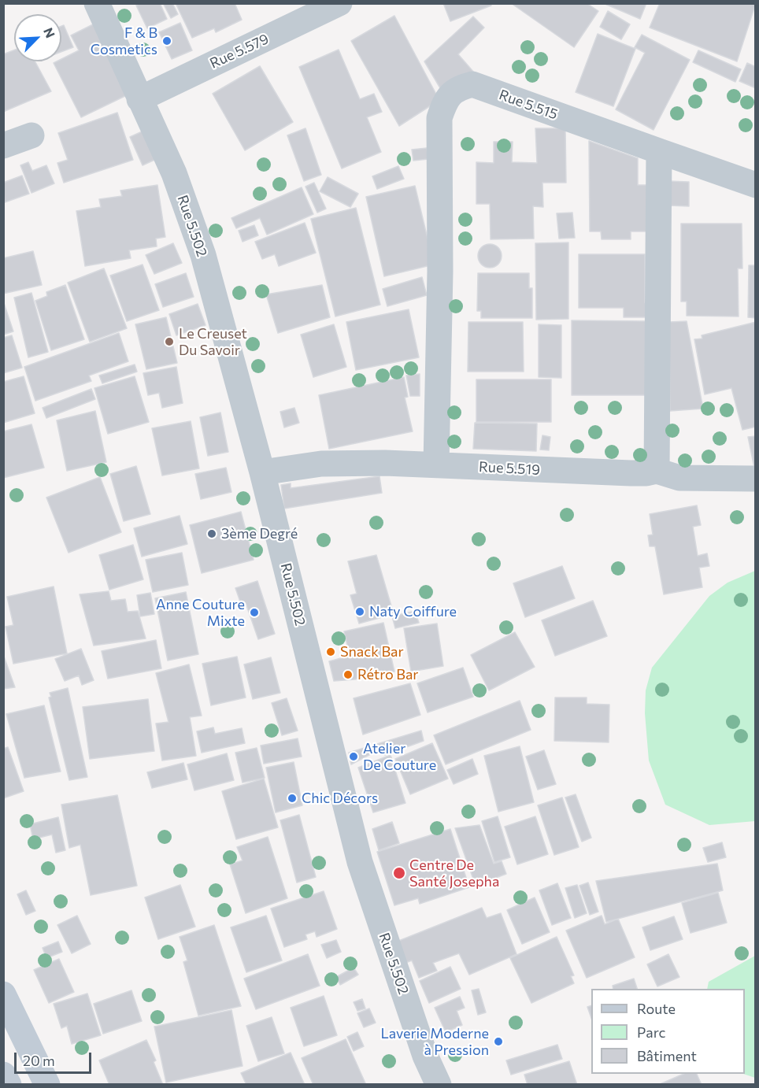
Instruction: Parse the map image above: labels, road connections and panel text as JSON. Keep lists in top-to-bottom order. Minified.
{"streets":{"street":["Rue 5.579","Rue 5.515","Rue 5.502","Rue 5.519"]},"crossings":[["Rue 5.579","Rue 5.502"],["Rue 5.515","Rue 5.519"],["Rue 5.502","Rue 5.519"]],"places":["F & B Cosmetics","Le Creuset Du Savoir","3ème Degré","Naty Coiffure","Anne Couture Mixte","Snack Bar","Rétro Bar","Atelier De Couture","Chic Décors","Centre De Santé Josepha","Laverie Moderne à Pression"],"legend":["Route","Parc","Bâtiment"],"scale_bar":"20 m","north":"top right"}
